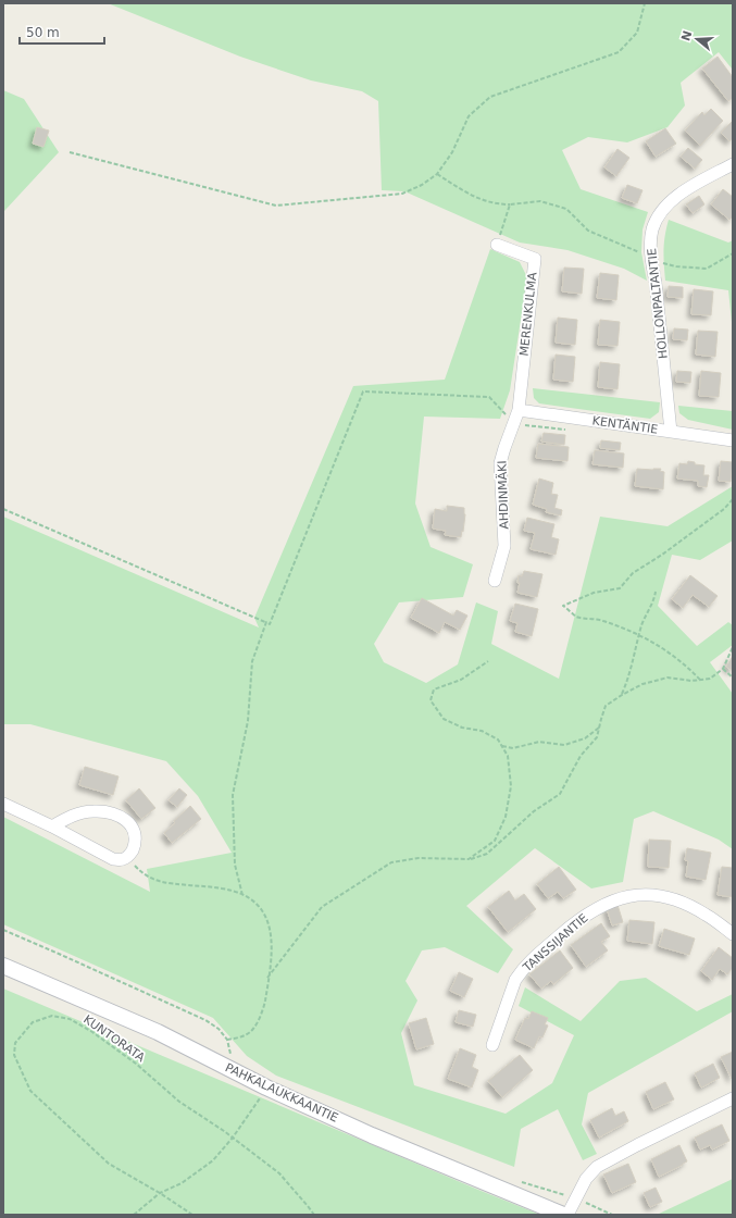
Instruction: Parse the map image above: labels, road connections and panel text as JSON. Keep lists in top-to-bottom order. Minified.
{"streets":{"street":["HOLLONPALTANTIE","MERENKULMA","KENTÄNTIE","AHDINMÄKI","TANSSIJANTIE","PAHKALAUKKAANTIE"],"path":["KUNTORATA"]},"crossings":[["HOLLONPALTANTIE","KENTÄNTIE"],["MERENKULMA","KENTÄNTIE"],["MERENKULMA","AHDINMÄKI"],["KENTÄNTIE","AHDINMÄKI"]],"scale_bar":"50 m","north":"left"}
